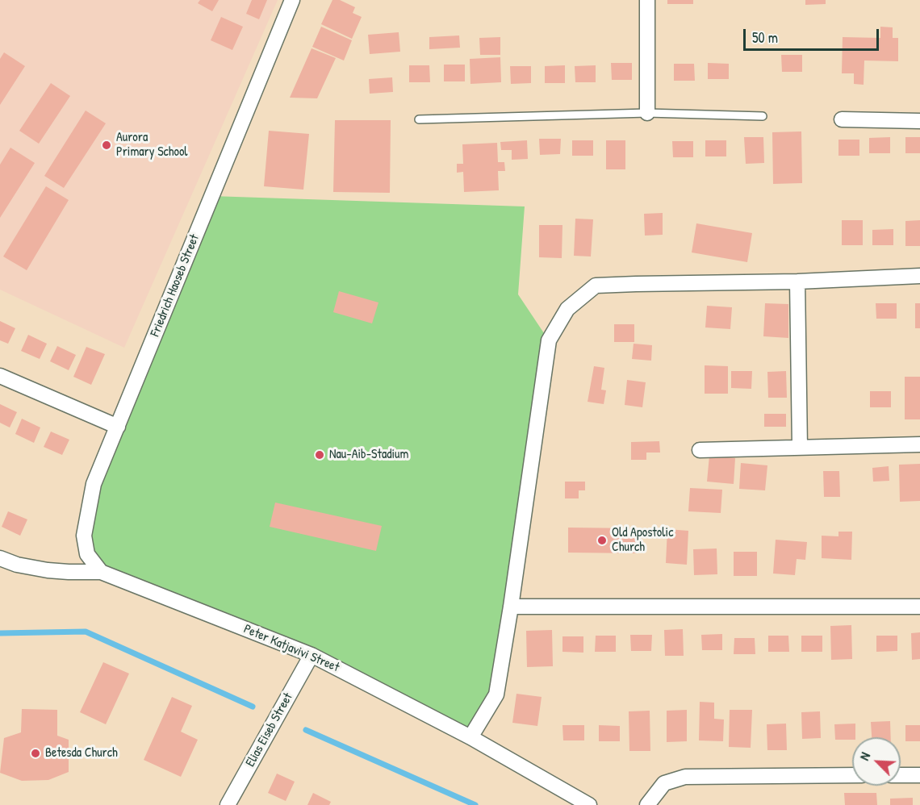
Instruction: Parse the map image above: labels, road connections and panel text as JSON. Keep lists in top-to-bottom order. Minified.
{"streets":{"street":["Friedrich Haoseb Street","Peter Katjavivi Street","Elias Eiseb Street"]},"crossings":[["Friedrich Haoseb Street","Peter Katjavivi Street"],["Peter Katjavivi Street","Elias Eiseb Street"]],"places":["Aurora Primary School","Nau-Aib-Stadium","Old Apostolic Church","Betesda Church"],"scale_bar":"50 m","north":"top left"}
